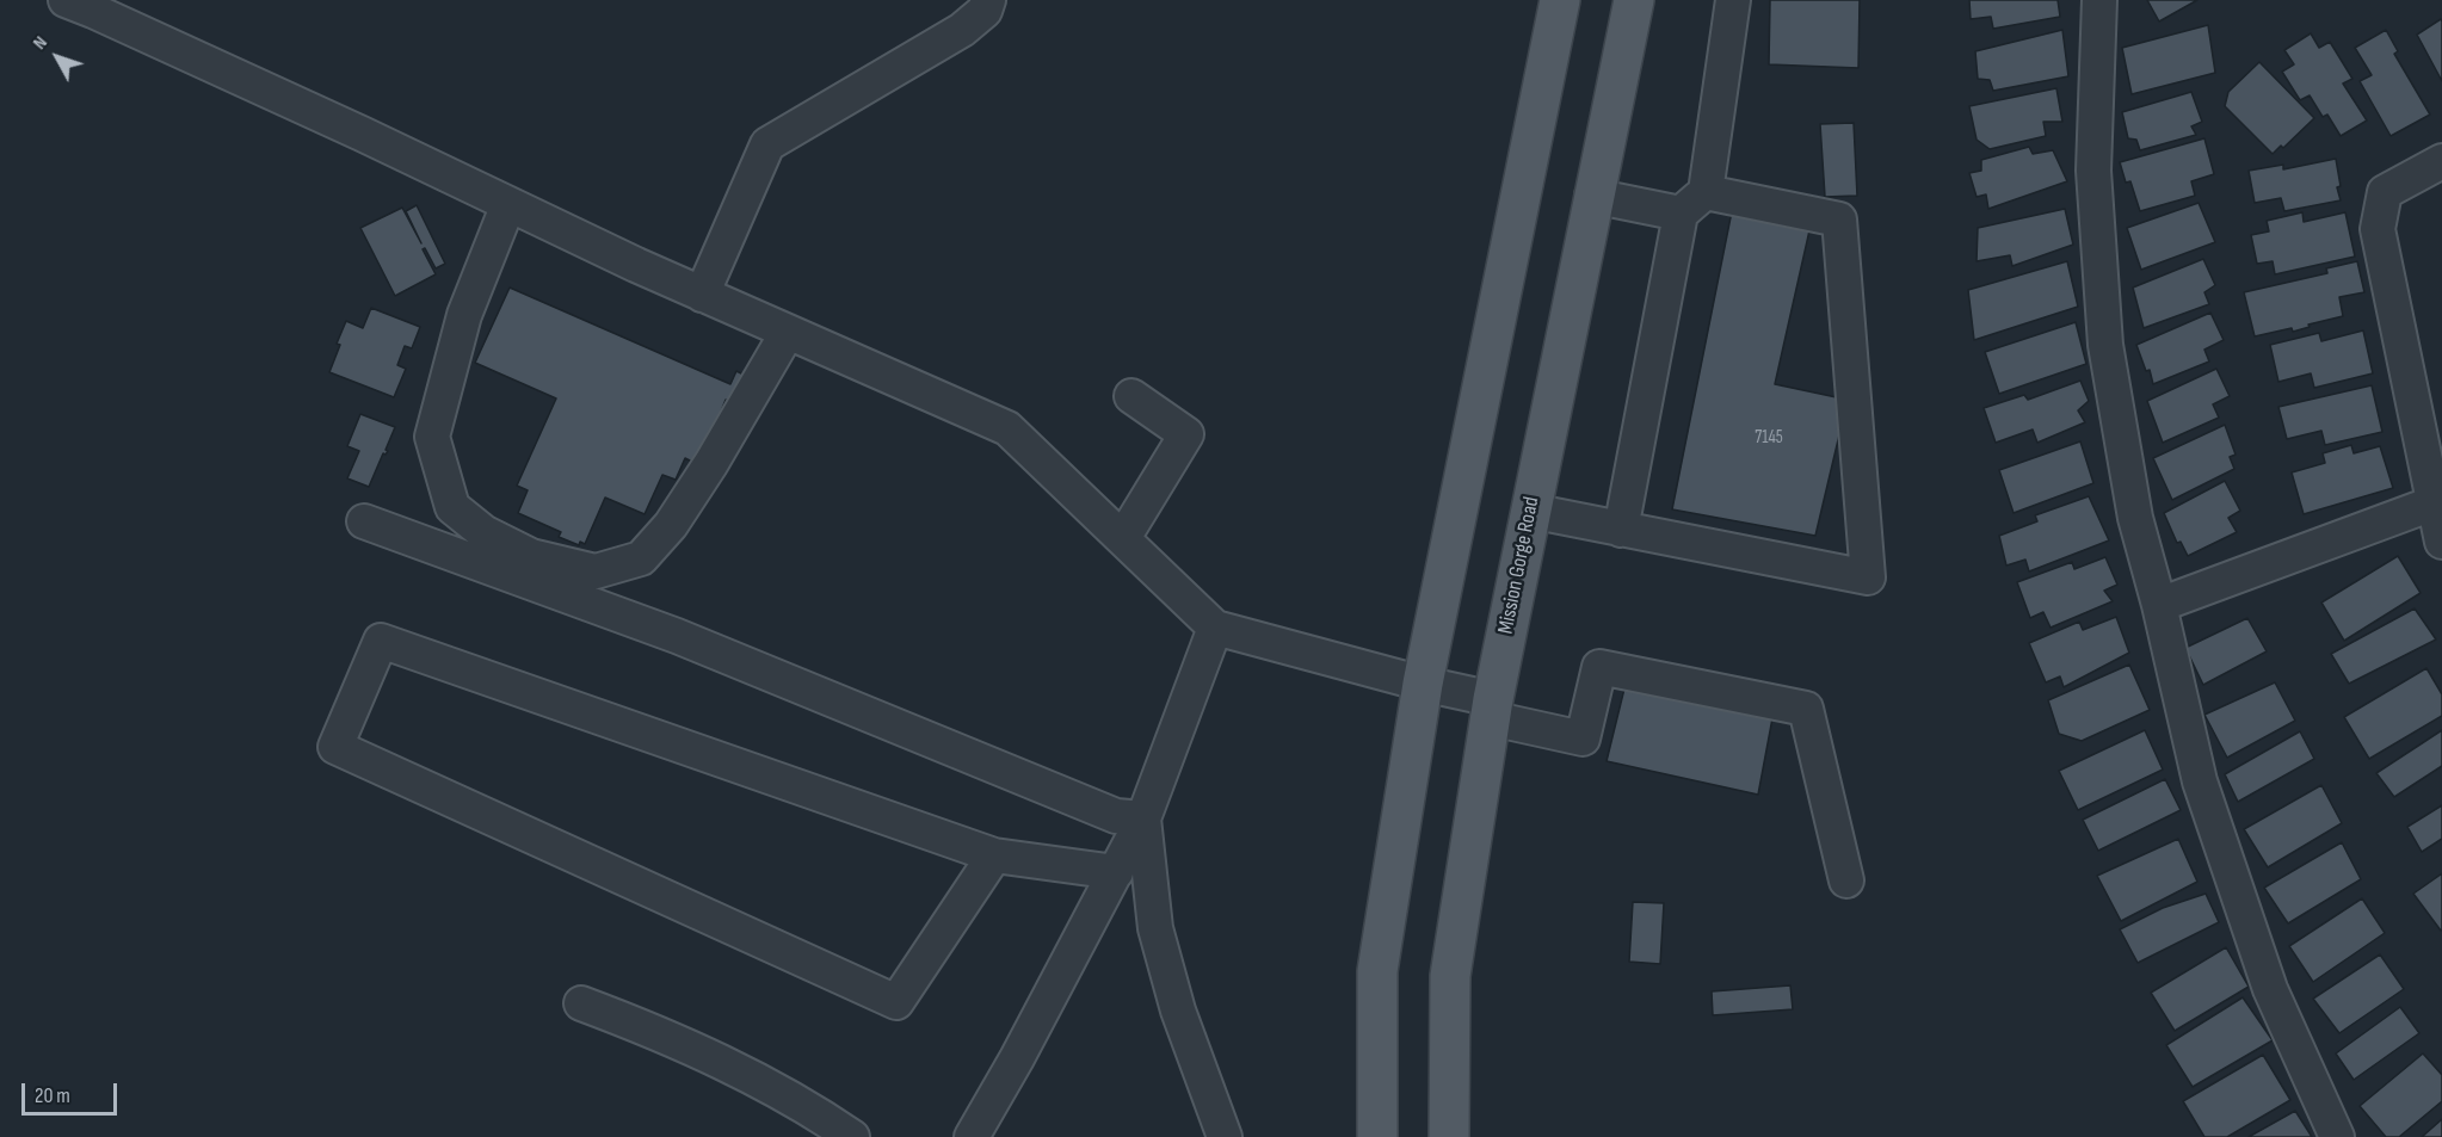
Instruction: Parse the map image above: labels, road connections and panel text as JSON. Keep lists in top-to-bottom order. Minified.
{"streets":{"main road":["Mission Gorge Road"]},"house_numbers":["7145"],"scale_bar":"20 m","north":"top left"}
